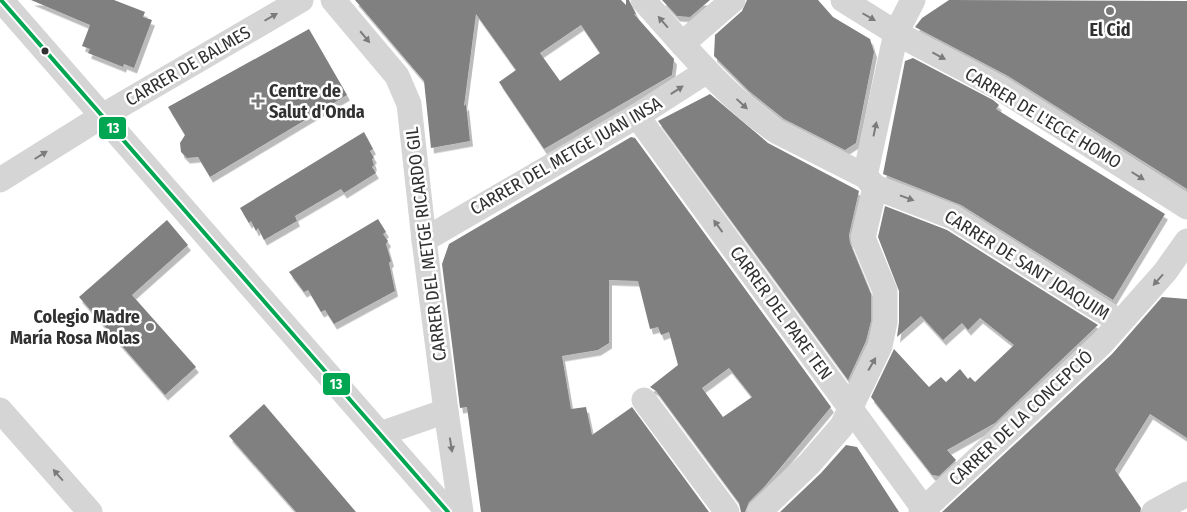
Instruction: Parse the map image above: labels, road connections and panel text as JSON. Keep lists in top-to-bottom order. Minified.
{"streets":{"street":["CARRER DE BALMES","CARRER DE L'ECCE HOMO","CARRER DEL METGE JUAN INSA","CARRER DEL METGE RICARDO GIL","CARRER DE SANT JOAQUIM","CARRER DEL PARE TEN","CARRER DE LA CONCEPCIÓ"]},"crossings":[["CARRER DEL METGE JUAN INSA","CARRER DEL METGE RICARDO GIL"],["CARRER DEL METGE JUAN INSA","CARRER DE SANT JOAQUIM"],["CARRER DEL METGE JUAN INSA","CARRER DEL PARE TEN"],["CARRER DE SANT JOAQUIM","CARRER DE LA CONCEPCIÓ"],["CARRER DEL PARE TEN","CARRER DE LA CONCEPCIÓ"]],"one_way":["CARRER DE BALMES","CARRER DE L'ECCE HOMO"],"places":{"other":["El Cid","Colegio Madre María Rosa Molas"],"health":["Centre de Salut d'Onda"]},"lines":["transit line 13"]}
